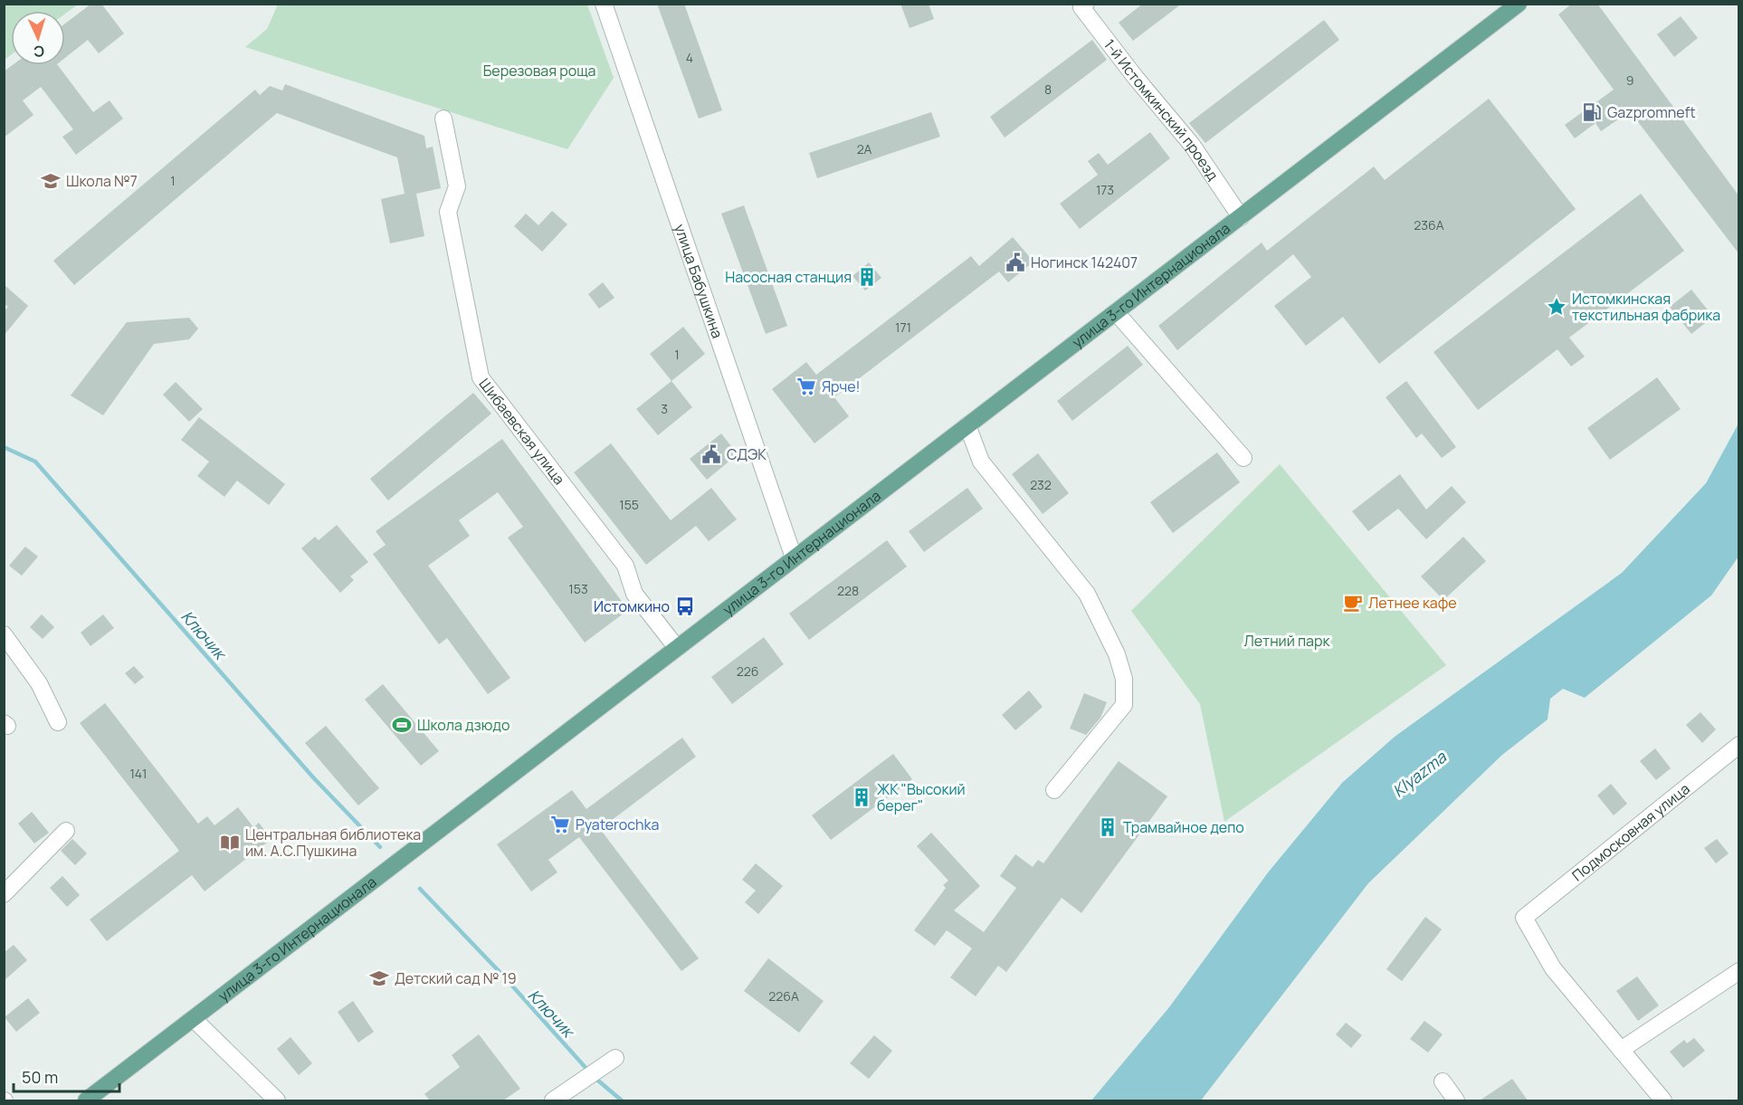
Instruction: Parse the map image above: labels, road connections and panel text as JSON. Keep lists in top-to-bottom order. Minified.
{"streets":{"main road":["улица 3-го Интернационала"],"street":["1-й Истомкинский проезд","улица Бабушкина","Шибаевская улица","Подмосковная улица"]},"crossings":[["1-й Истомкинский проезд","улица 3-го Интернационала"],["улица Бабушкина","улица 3-го Интернационала"],["улица 3-го Интернационала","Шибаевская улица"]],"water":["Ключик","Klyazma"],"parks":["Березовая роща","Летний парк"],"places":{"fuel station":["Gazpromneft"],"school or university":["Школа №7","Детский сад № 19"],"public building":["Ногинск 142407","СДЭК"],"building":["Насосная станция","ЖК \"Высокий берег\"","Трамвайное депо"],"place":["Истомкинская текстильная фабрика"],"supermarket":["Ярче!","Pyaterochka"],"cafe":["Летнее кафе"],"bus stop":["Истомкино"],"sports":["Школа дзюдо"],"library":["Центральная библиотека им. А.С.Пушкина"]},"house_numbers":["4","9","8","2А","1","173","236А","171","1","3","232","155","153","228","226","141","226А"],"scale_bar":"50 m","north":"bottom"}
